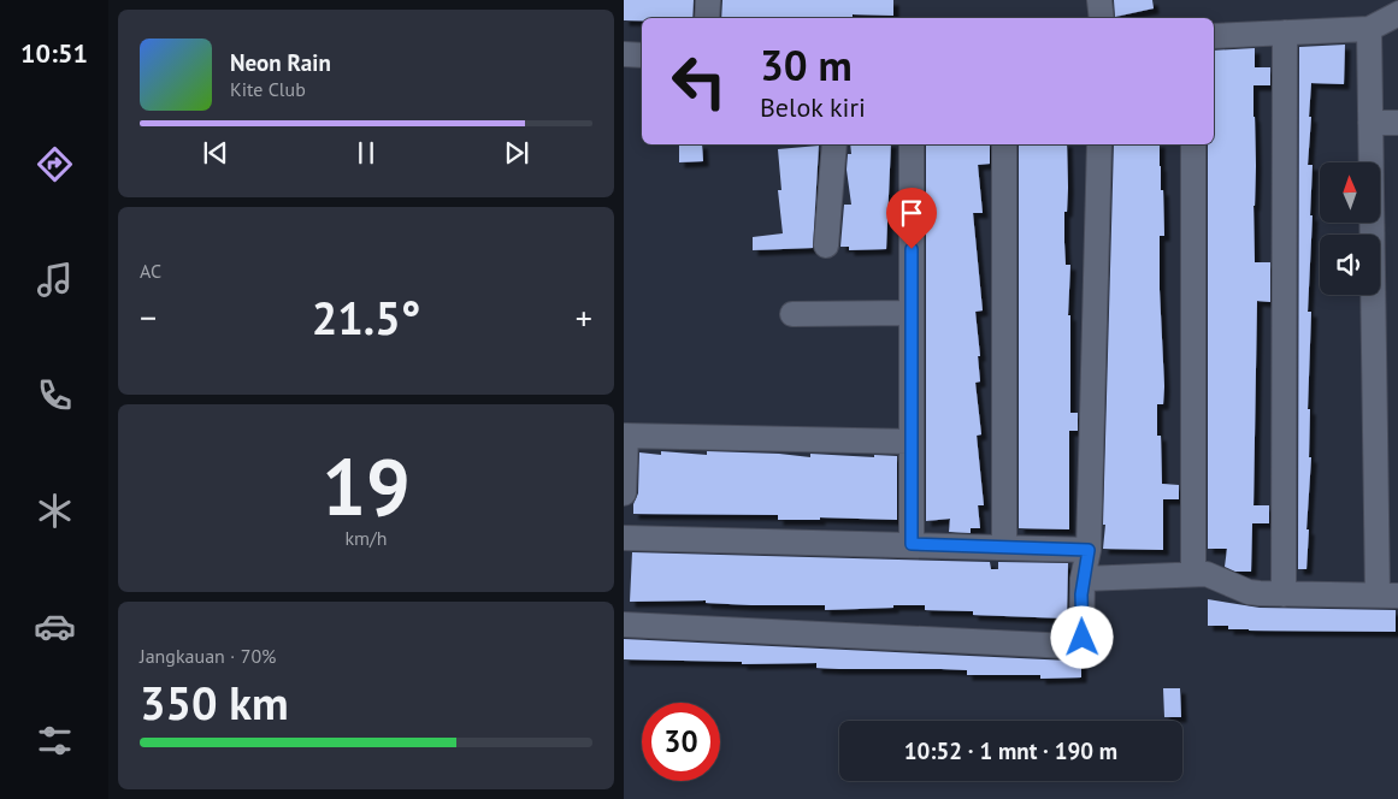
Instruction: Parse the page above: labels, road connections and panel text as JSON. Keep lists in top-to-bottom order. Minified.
{"north":"top","page":{"tabs":"10:51","turn":["30 m","Belok kiri"],"song":["Neon Rain","Kite Club"],"tile":["AC",["19","km/h"],["Jangkauan · 70%","350 km"]],"heat":["−","21.5°","+"],"limit":"30","trip":"10:52 · 1 mnt · 190 m"}}
